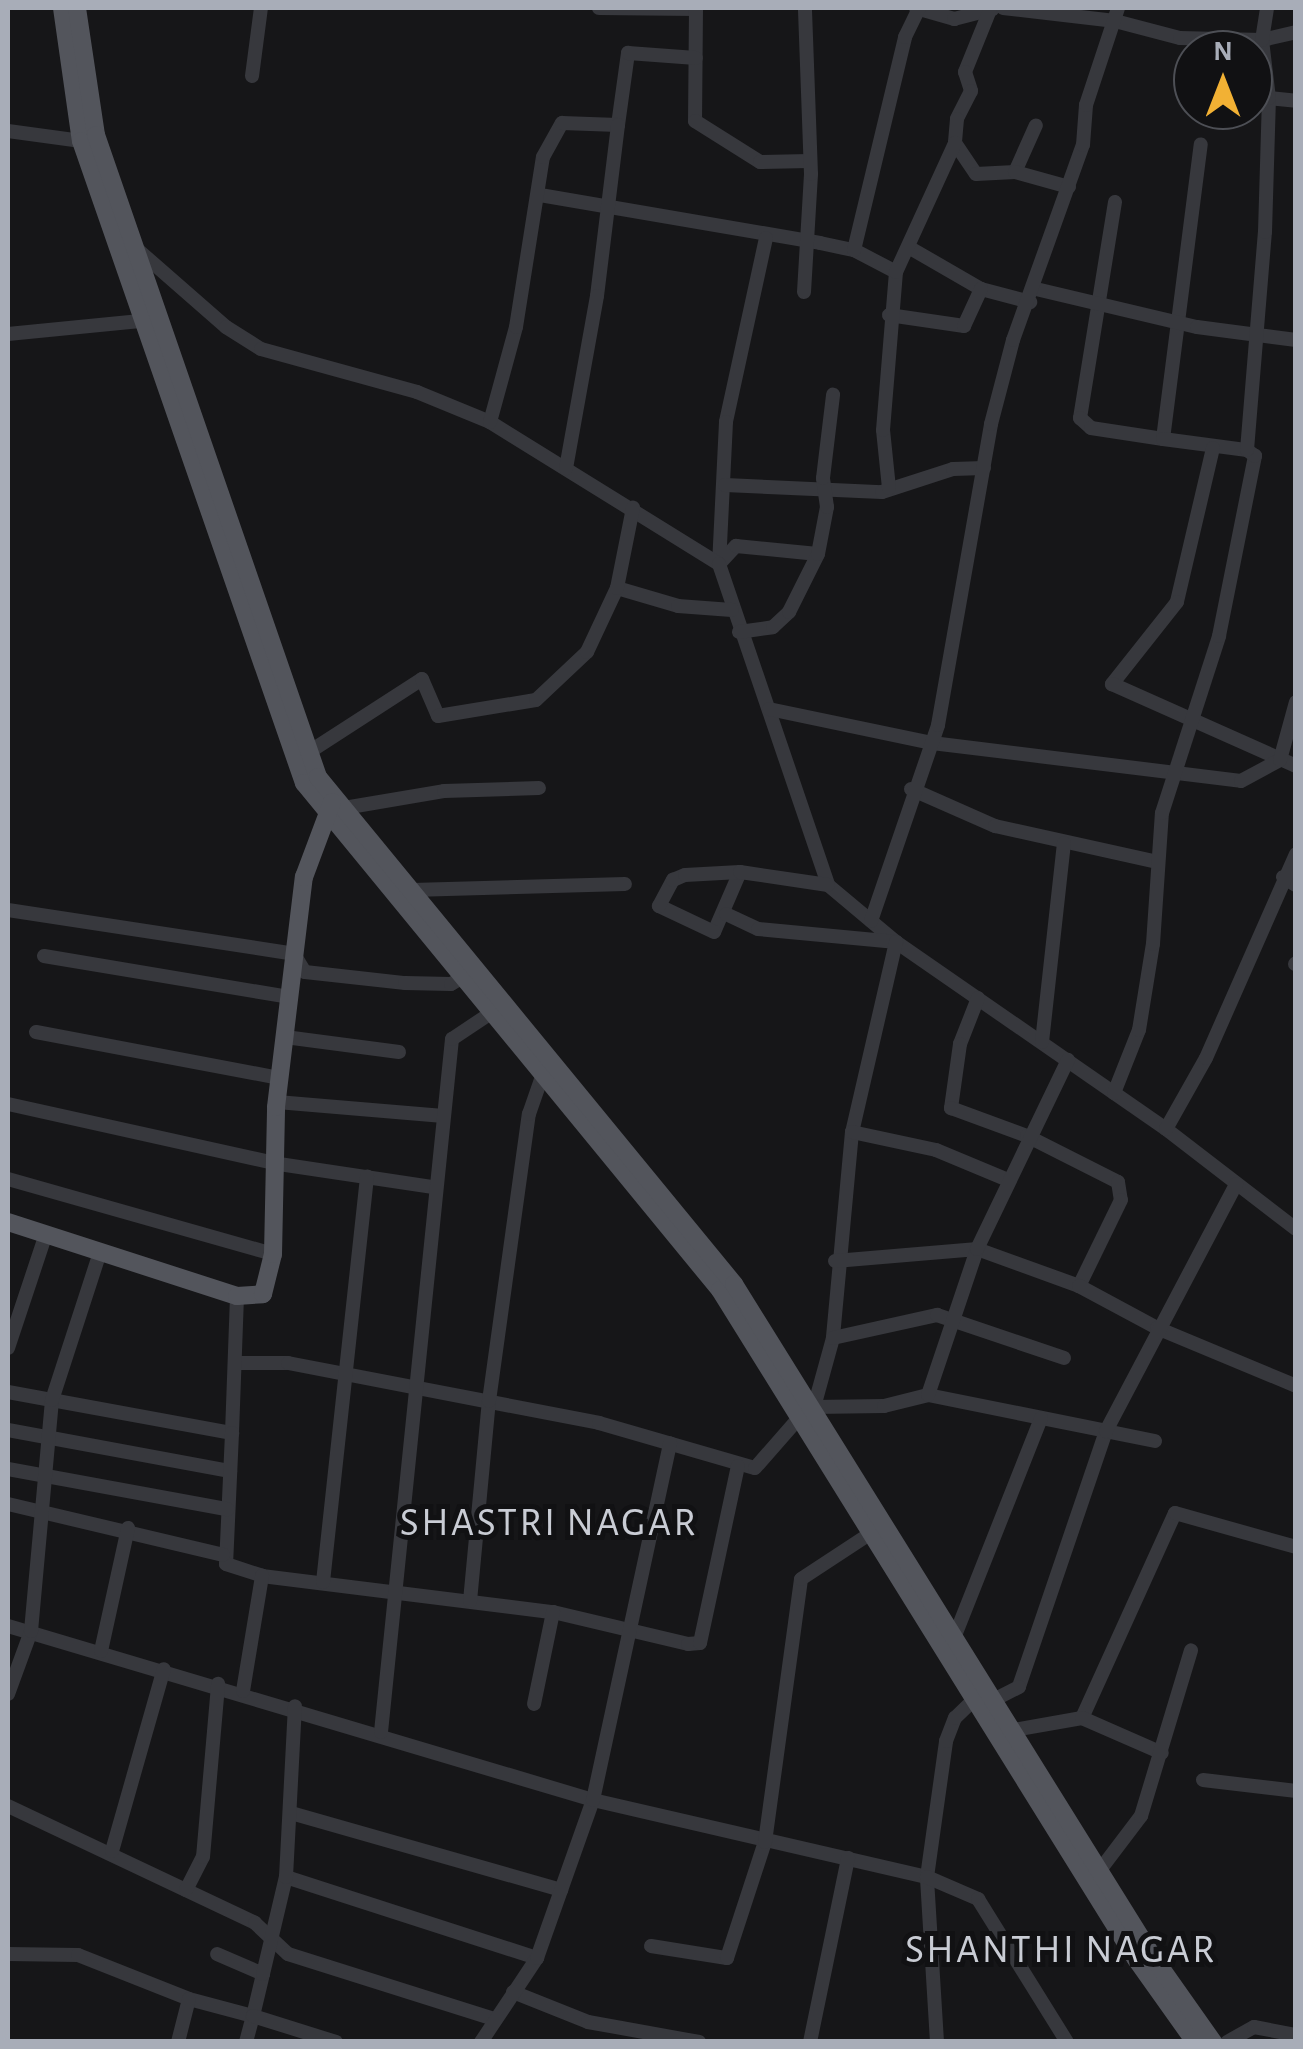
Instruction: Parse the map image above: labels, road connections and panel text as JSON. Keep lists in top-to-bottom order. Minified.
{"districts":["SHASTRI NAGAR","SHANTHI NAGAR"],"north":"top"}
